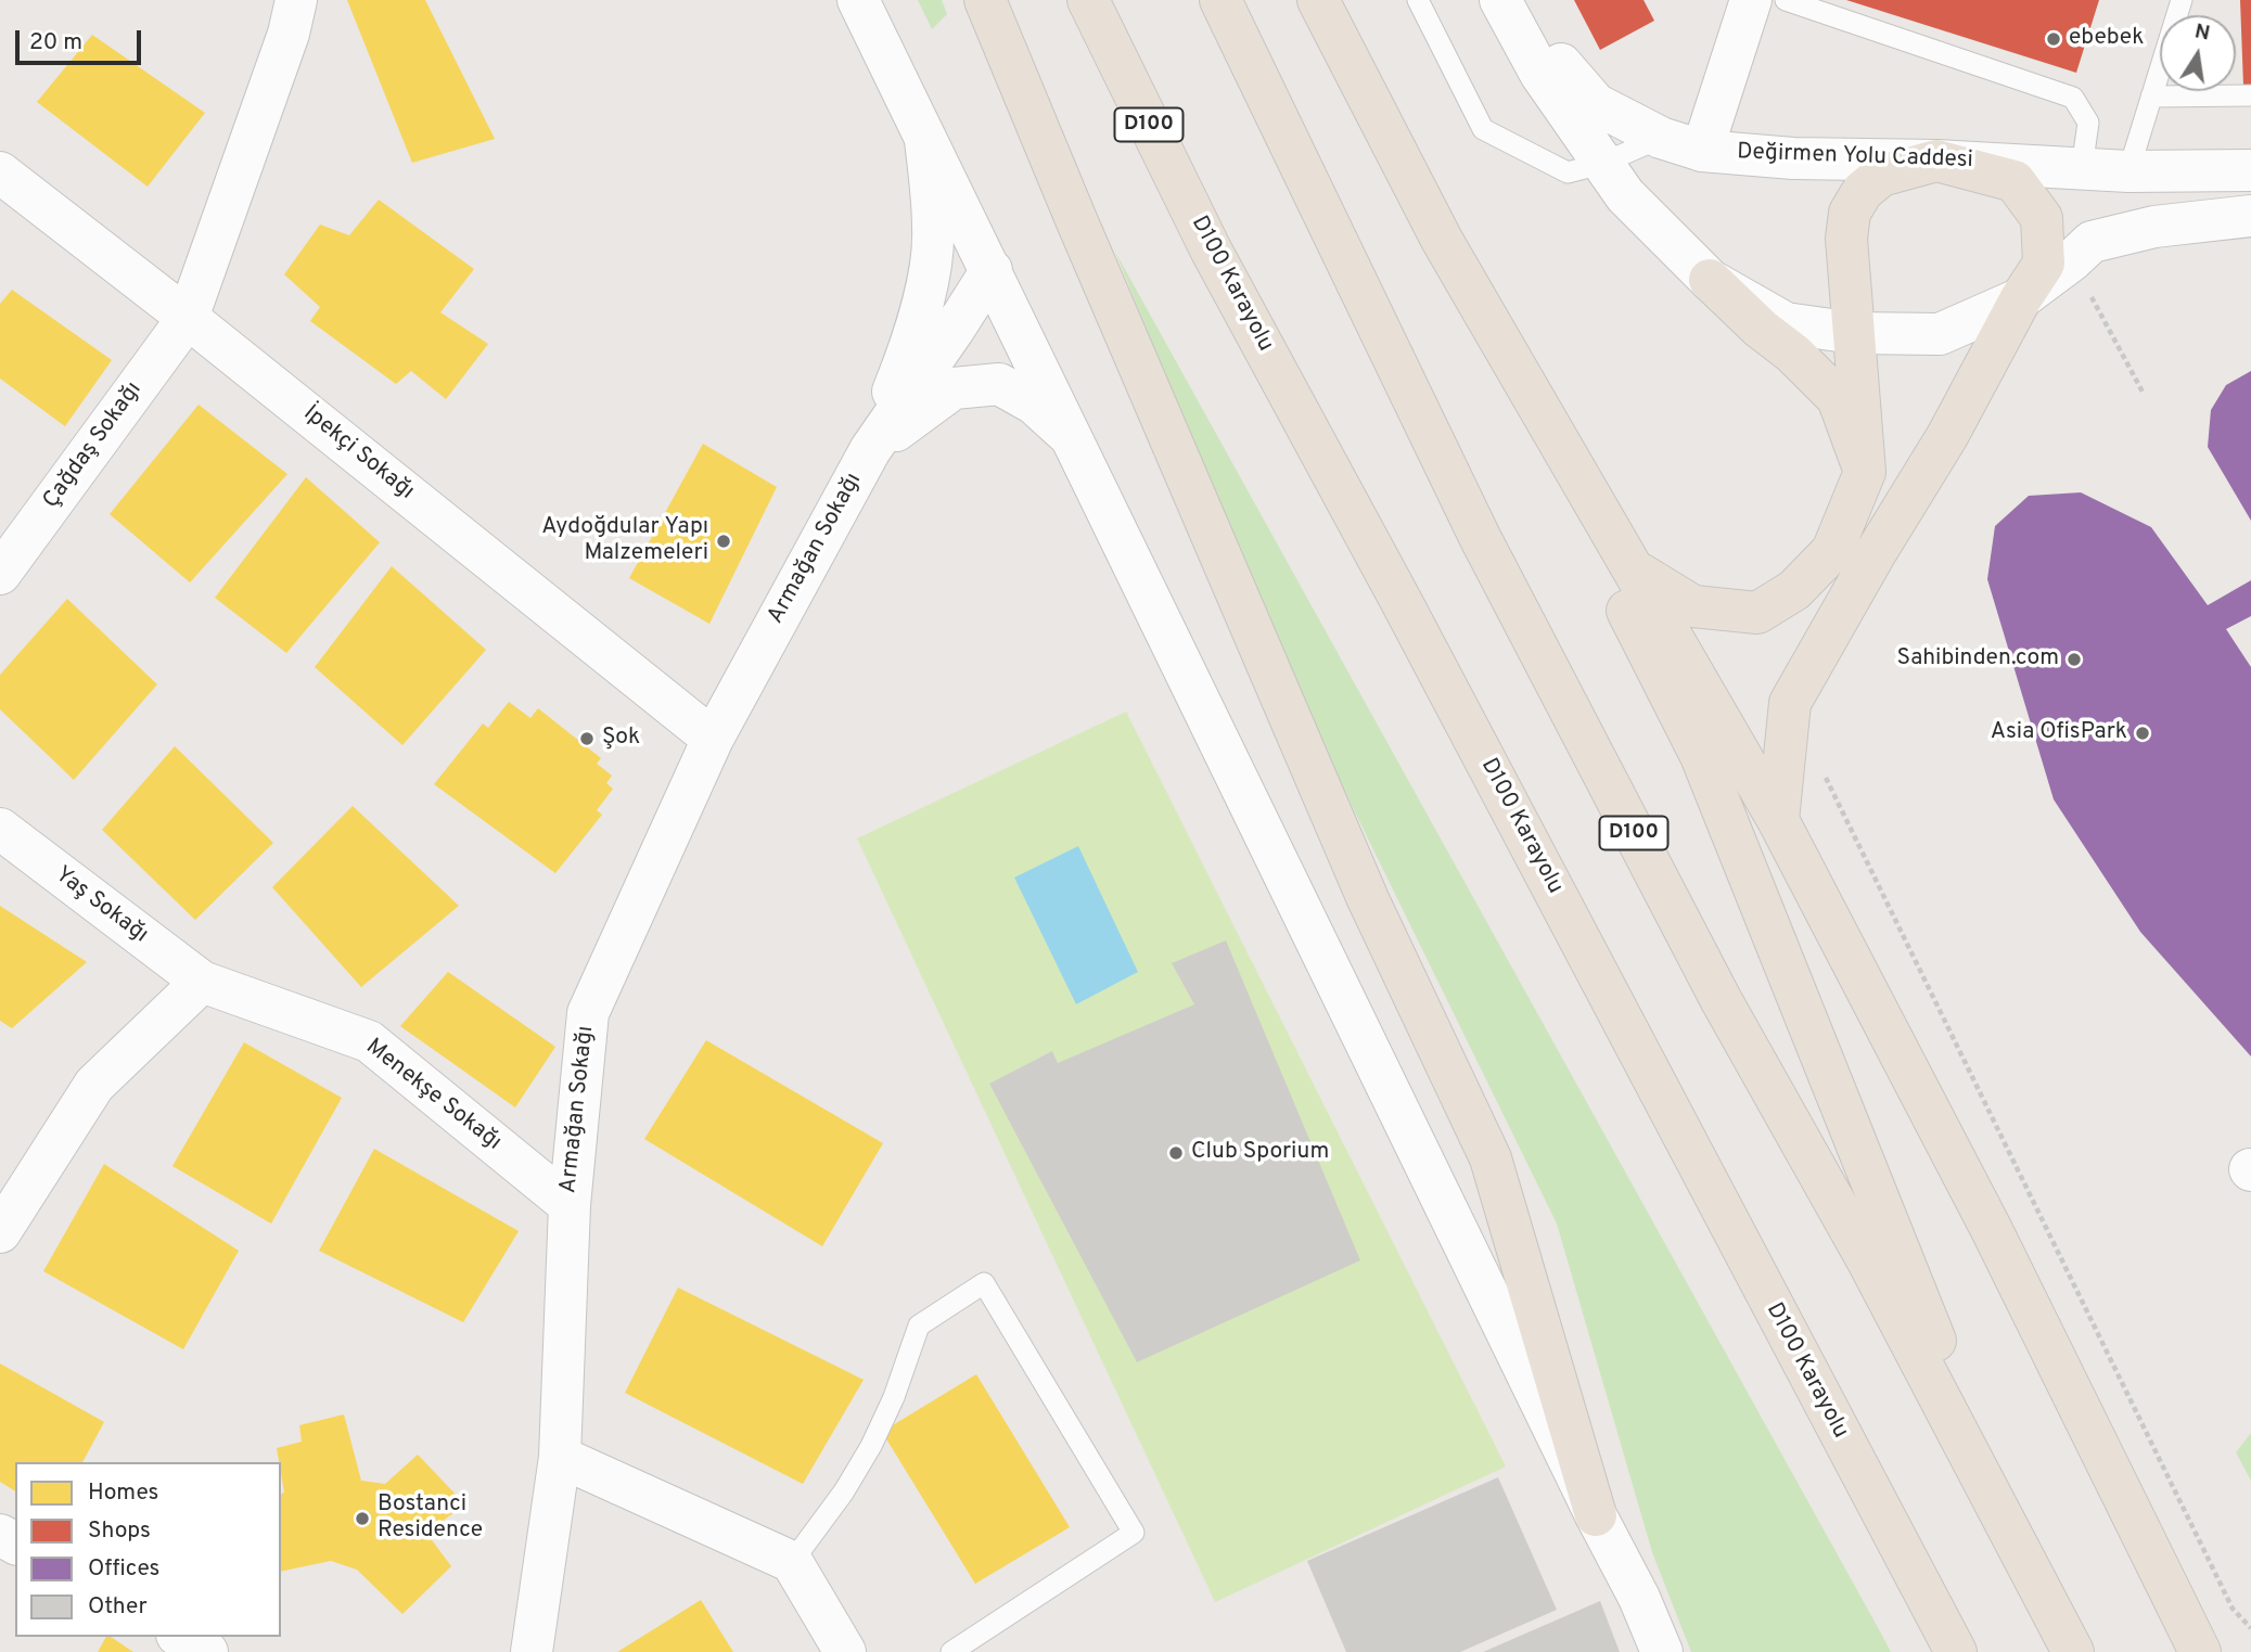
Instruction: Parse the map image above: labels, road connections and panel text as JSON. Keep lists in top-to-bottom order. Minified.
{"streets":{"highway":["D100","D100 Karayolu"],"street":["Değirmen Yolu Caddesi","Çağdaş Sokağı","İpekçi Sokağı","Armağan Sokağı","Yaş Sokağı","Menekşe Sokağı"]},"crossings":[["Çağdaş Sokağı","İpekçi Sokağı"],["İpekçi Sokağı","Armağan Sokağı"],["Armağan Sokağı","Menekşe Sokağı"],["Yaş Sokağı","Menekşe Sokağı"]],"places":["ebebek","Aydoğdular Yapı Malzemeleri","Sahibinden.com","Asia OfisPark","Şok","Club Sporium","Bostanci Residence"],"legend":["Homes","Shops","Offices","Other"],"scale_bar":"20 m","north":"top"}
